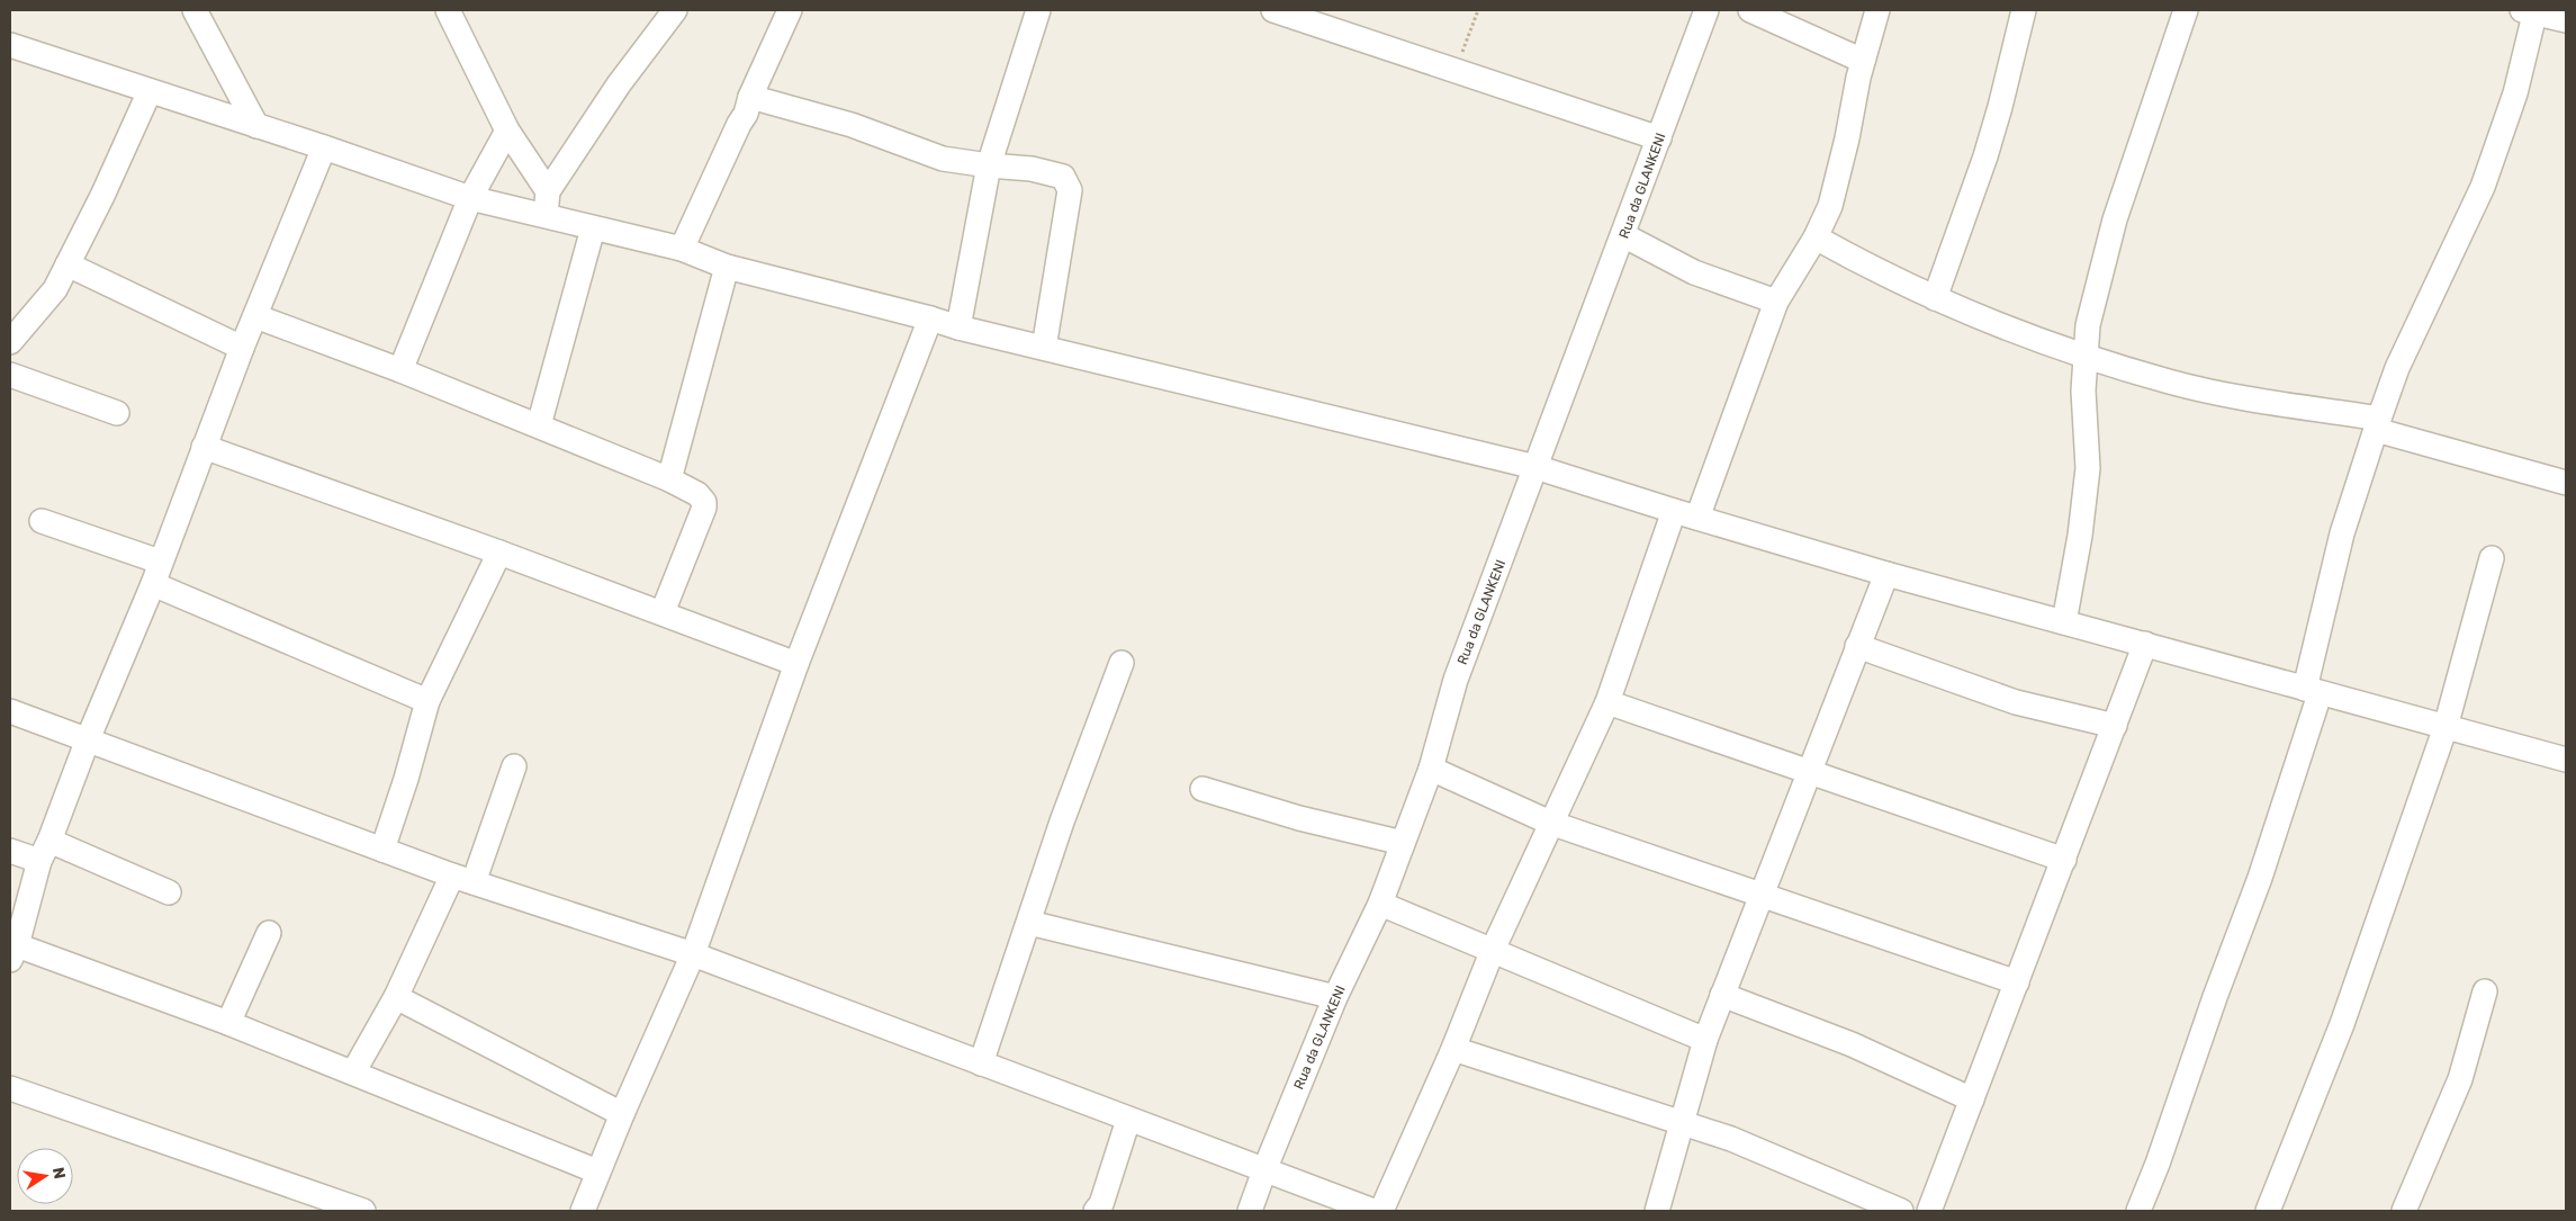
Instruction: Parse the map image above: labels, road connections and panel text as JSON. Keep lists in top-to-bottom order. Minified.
{"streets":{"street":["Rua da GLANKENI"]},"north":"right"}
